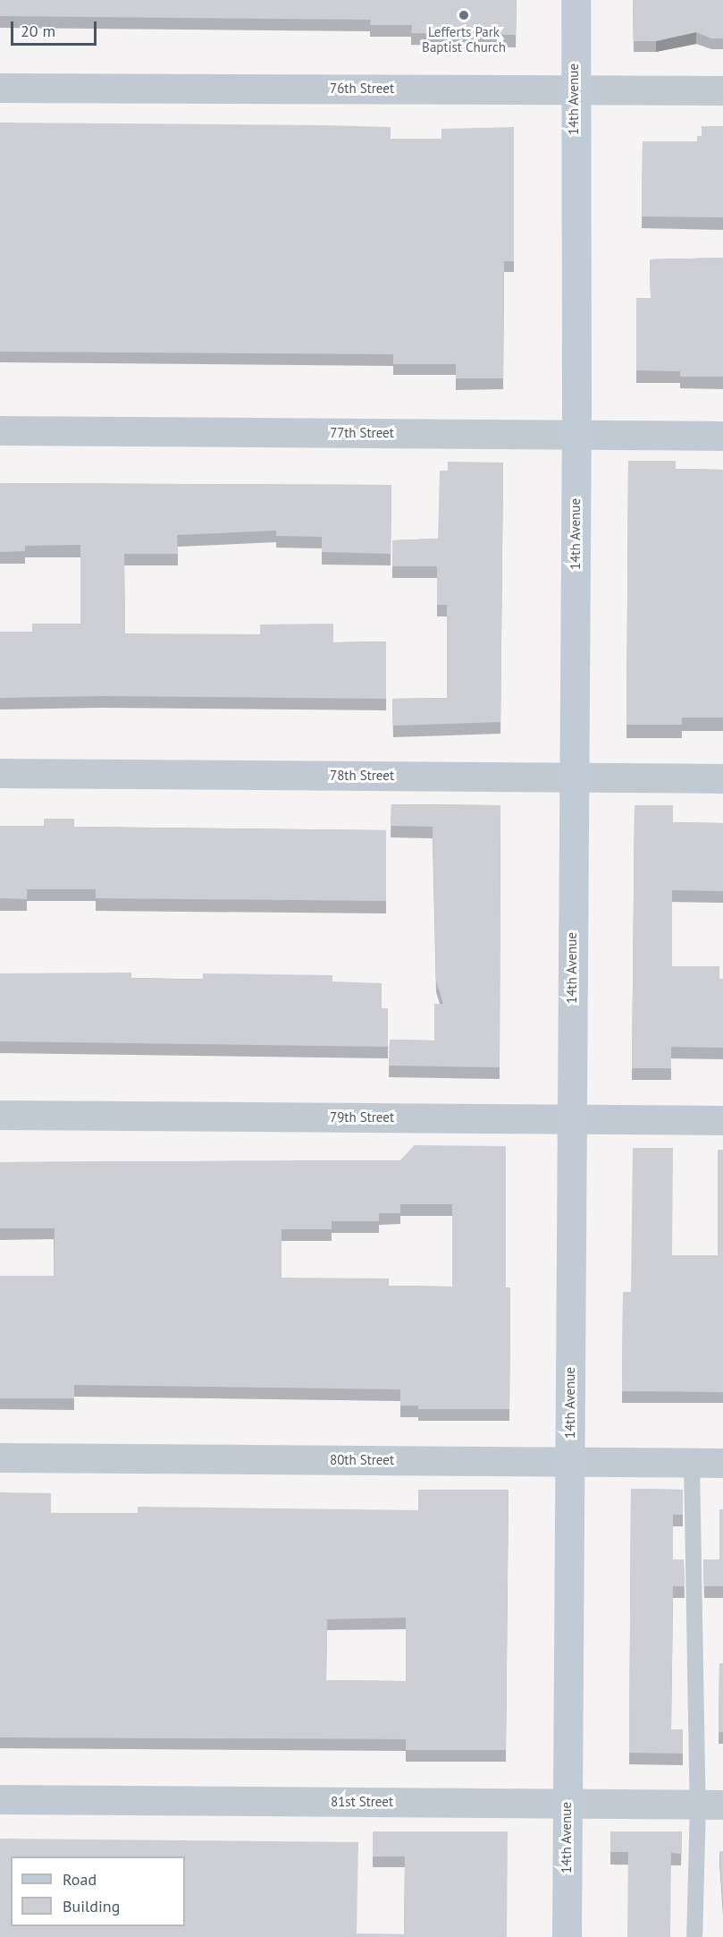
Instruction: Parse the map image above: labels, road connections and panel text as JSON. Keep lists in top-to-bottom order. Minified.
{"streets":{"main road":["14th Avenue"],"street":["76th Street","77th Street","78th Street","79th Street","80th Street","81st Street"]},"crossings":[["76th Street","14th Avenue"],["14th Avenue","77th Street"],["14th Avenue","78th Street"],["14th Avenue","79th Street"],["14th Avenue","80th Street"],["14th Avenue","81st Street"]],"places":["Lefferts Park Baptist Church"],"legend":["Road","Building"],"scale_bar":"20 m"}
